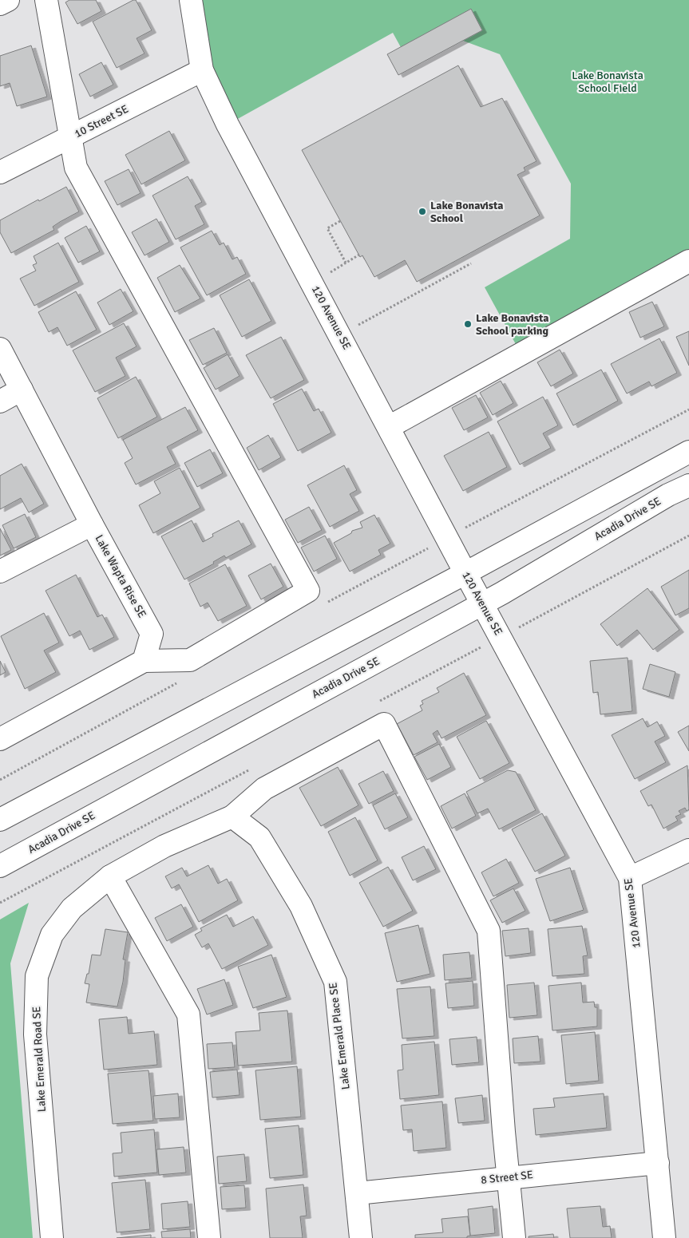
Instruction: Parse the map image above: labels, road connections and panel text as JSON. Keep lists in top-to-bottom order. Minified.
{"streets":{"street":["10 Street SE","120 Avenue SE","Acadia Drive SE","Lake Wapta Rise SE","Lake Emerald Place SE","Lake Emerald Road SE","8 Street SE"]},"crossings":[["10 Street SE","120 Avenue SE"],["120 Avenue SE","Acadia Drive SE"],["120 Avenue SE","8 Street SE"],["Lake Emerald Place SE","Lake Emerald Road SE"],["Lake Emerald Place SE","8 Street SE"],["Lake Emerald Road SE","8 Street SE"]],"parks":["Lake Bonavista School Field"],"places":["Lake Bonavista School","Lake Bonavista School parking"]}
